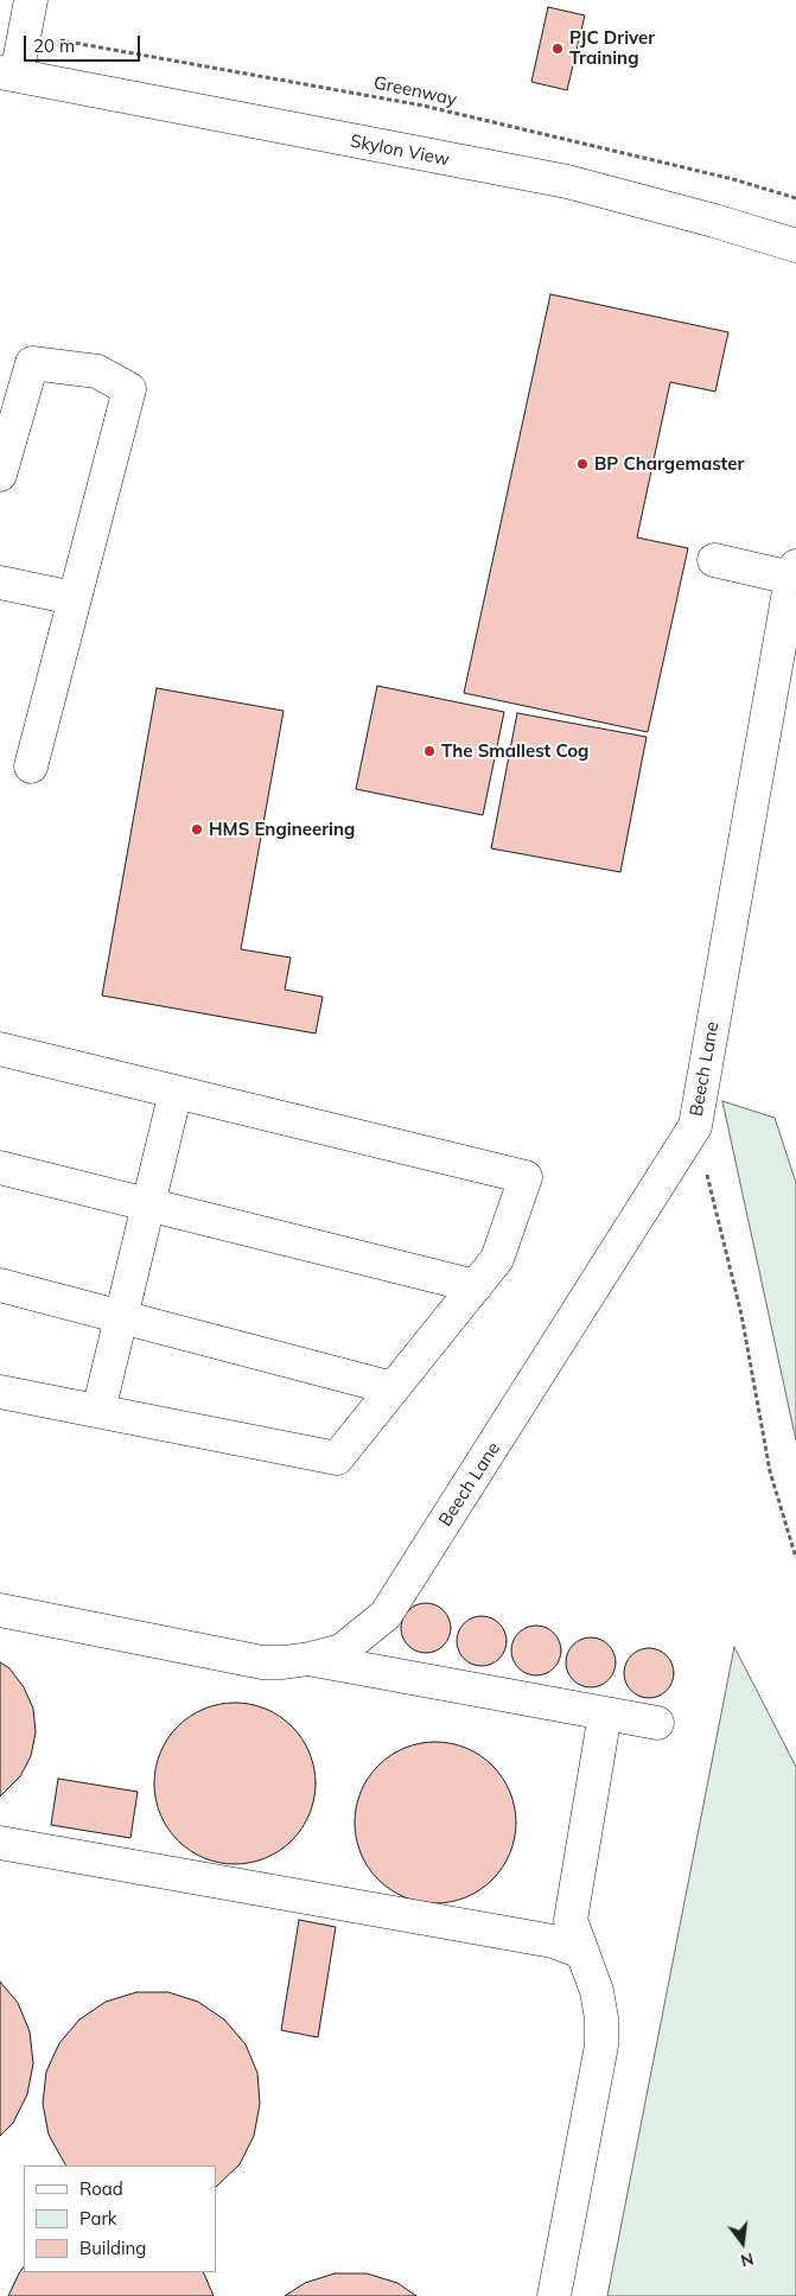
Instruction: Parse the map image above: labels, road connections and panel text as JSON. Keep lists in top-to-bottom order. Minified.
{"streets":{"street":["Skylon View","Beech Lane"],"path":["Greenway"]},"places":["PJC Driver Training","BP Chargemaster","The Smallest Cog","HMS Engineering"],"legend":["Road","Park","Building"],"scale_bar":"20 m","north":"bottom"}
